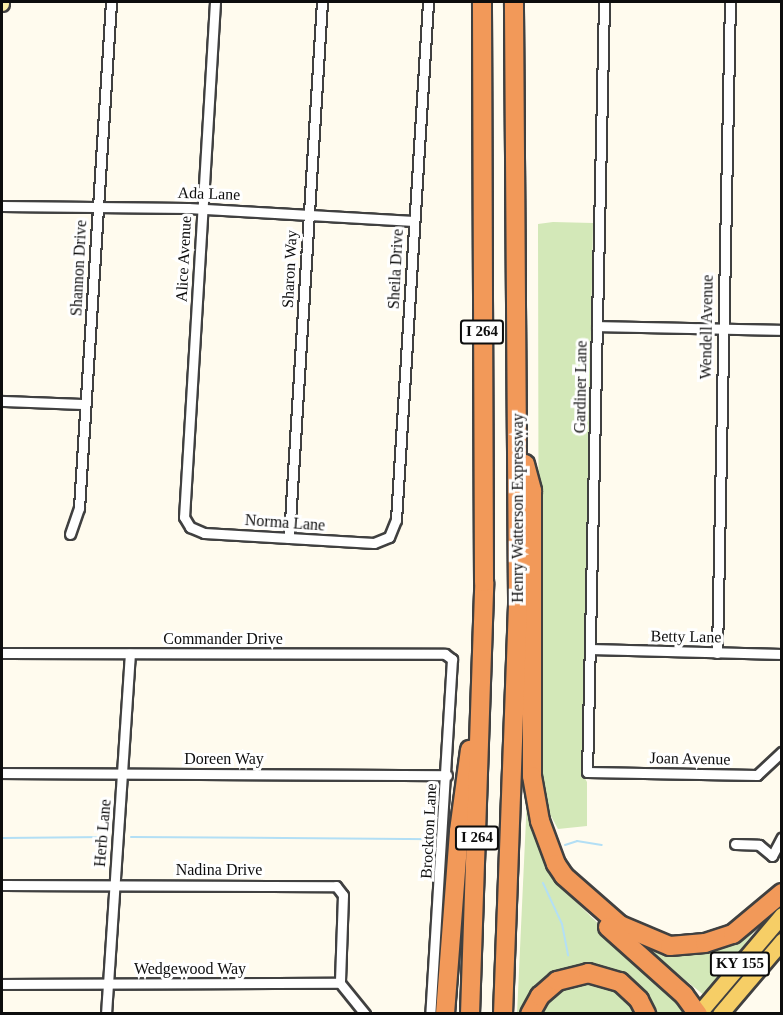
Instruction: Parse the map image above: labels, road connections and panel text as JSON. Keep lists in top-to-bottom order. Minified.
{"streets":{"highway":["I 264","Henry Watterson Expressway"],"main road":["KY 155"],"street":["Ada Lane","Alice Avenue","Shannon Drive","Sharon Way","Sheila Drive","Wendell Avenue","Gardiner Lane","Norma Lane","Betty Lane","Commander Drive","Doreen Way","Joan Avenue","Brockton Lane","Herb Lane","Nadina Drive","Wedgewood Way"]},"crossings":[["Ada Lane","Alice Avenue"],["Ada Lane","Shannon Drive"],["Ada Lane","Sharon Way"],["Ada Lane","Sheila Drive"],["Alice Avenue","Norma Lane"],["Sharon Way","Norma Lane"],["Sheila Drive","Norma Lane"],["Wendell Avenue","Betty Lane"],["Gardiner Lane","Betty Lane"],["Gardiner Lane","Joan Avenue"],["Commander Drive","Brockton Lane"],["Commander Drive","Herb Lane"],["Doreen Way","Brockton Lane"],["Doreen Way","Herb Lane"],["Herb Lane","Nadina Drive"],["Herb Lane","Wedgewood Way"],["Nadina Drive","Wedgewood Way"]]}
